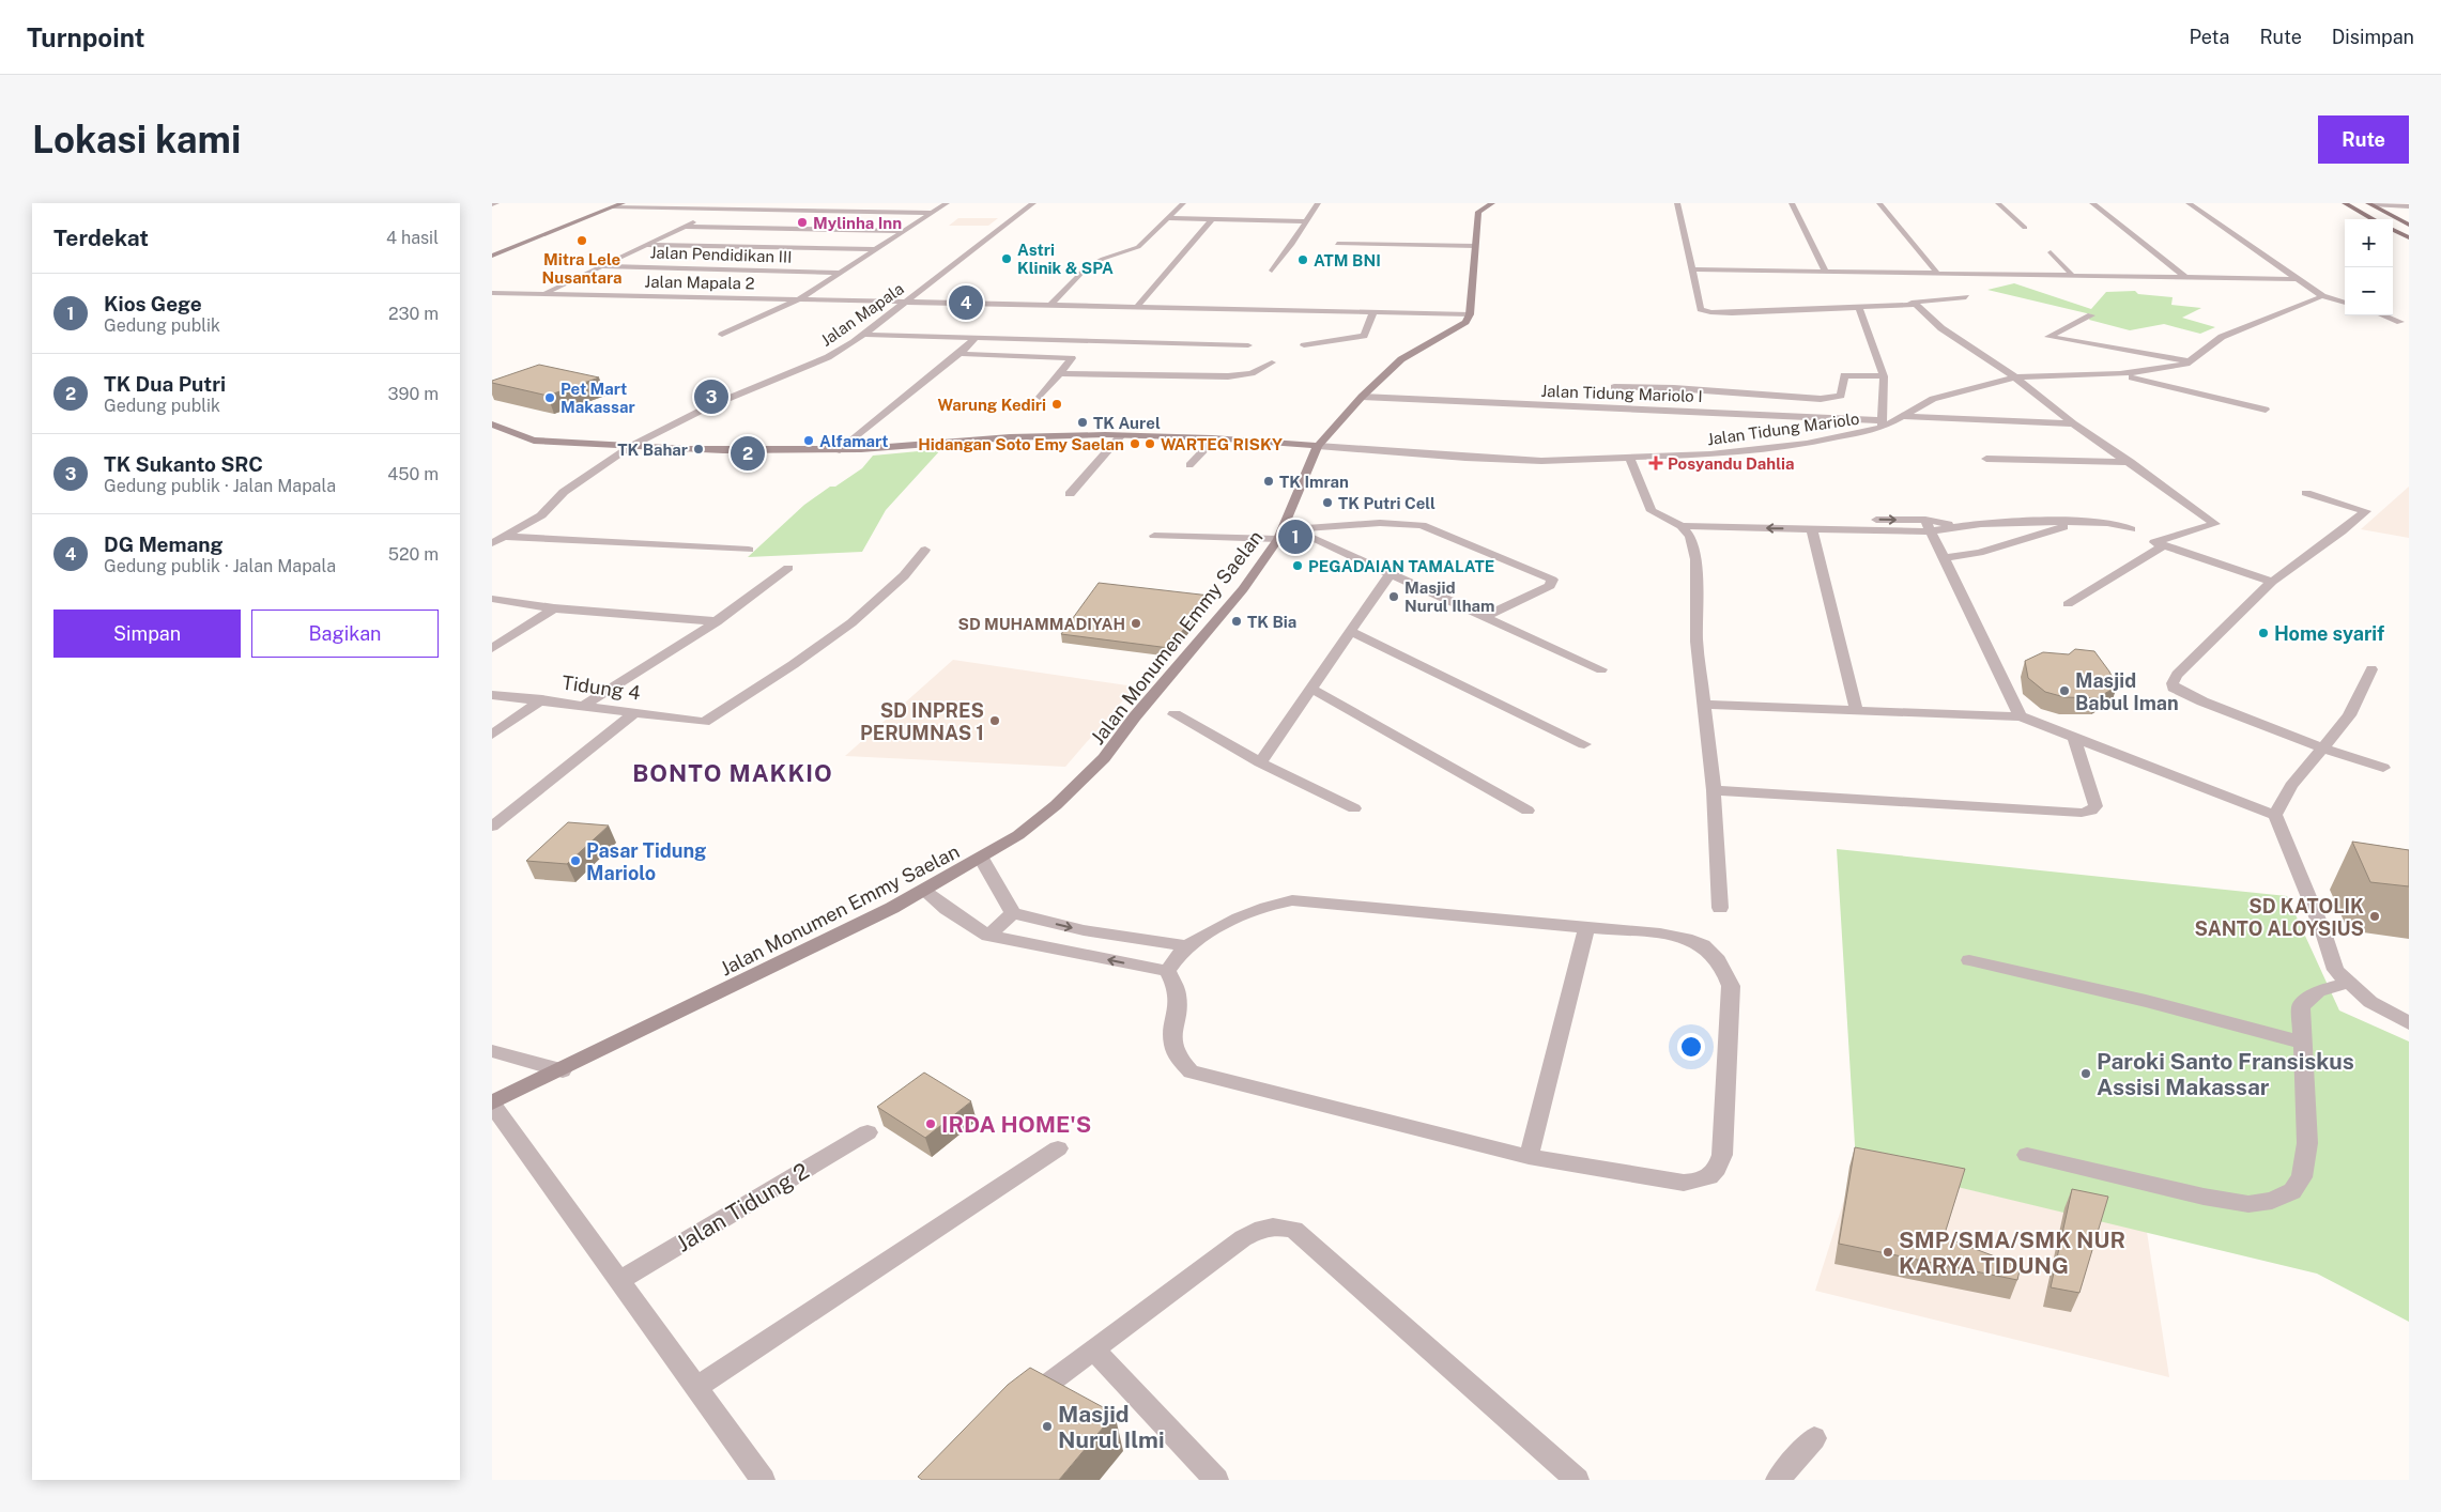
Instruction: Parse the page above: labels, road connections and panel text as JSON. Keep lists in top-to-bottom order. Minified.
{"streets":{"street":["Jalan Pendidikan III","Jalan Mapala 2","Jalan Mapala","Jalan Tidung Mariolo I","Jalan Tidung Mariolo","Jalan Monumen Emmy Saelan","Tidung 4","Jalan Tidung 2"]},"crossings":[["Jalan Pendidikan III","Jalan Mapala 2"],["Jalan Mapala 2","Jalan Mapala"],["Jalan Mapala 2","Jalan Monumen Emmy Saelan"],["Jalan Tidung Mariolo I","Jalan Tidung Mariolo"],["Jalan Tidung Mariolo I","Jalan Monumen Emmy Saelan"],["Jalan Tidung Mariolo","Jalan Monumen Emmy Saelan"]],"districts":["BONTO MAKKIO"],"places":{"other":["Mylinha Inn","Mitra Lele Nusantara","Astri Klinik & SPA","ATM BNI","Pet Mart Makassar","Warung Kediri","TK Aurel","Alfamart","Hidangan Soto Emy Saelan","WARTEG RISKY","TK Bahar","TK Imran","TK Putri Cell","PEGADAIAN TAMALATE","Masjid Nurul Ilham","TK Bia","SD MUHAMMADIYAH","Home syarif","Masjid Babul Iman","SD INPRES PERUMNAS 1","Pasar Tidung Mariolo","SD KATOLIK SANTO ALOYSIUS","Paroki Santo Fransiskus Assisi Makassar","IRDA HOME'S","SMP/SMA/SMK NUR KARYA TIDUNG","Masjid Nurul Ilmi"],"health":["Posyandu Dahlia"]},"page":{"header":"Turnpoint","nav":["Peta","Rute","Disimpan"],"buttons":["Rute",["Simpan","Bagikan"]],"title":"Lokasi kami","heading":["Terdekat","4 hasil"],"map_buttons":["+","−"],"list":[{"mark":"1","name":"Kios Gege","note":"Gedung publik","value":"230 m"},{"mark":"2","name":"TK Dua Putri","note":"Gedung publik","value":"390 m"},{"mark":"3","name":"TK Sukanto SRC","note":"Gedung publik · Jalan Mapala","value":"450 m"},{"mark":"4","name":"DG Memang","note":"Gedung publik · Jalan Mapala","value":"520 m"}],"pins":["4","3","2","1"]}}
